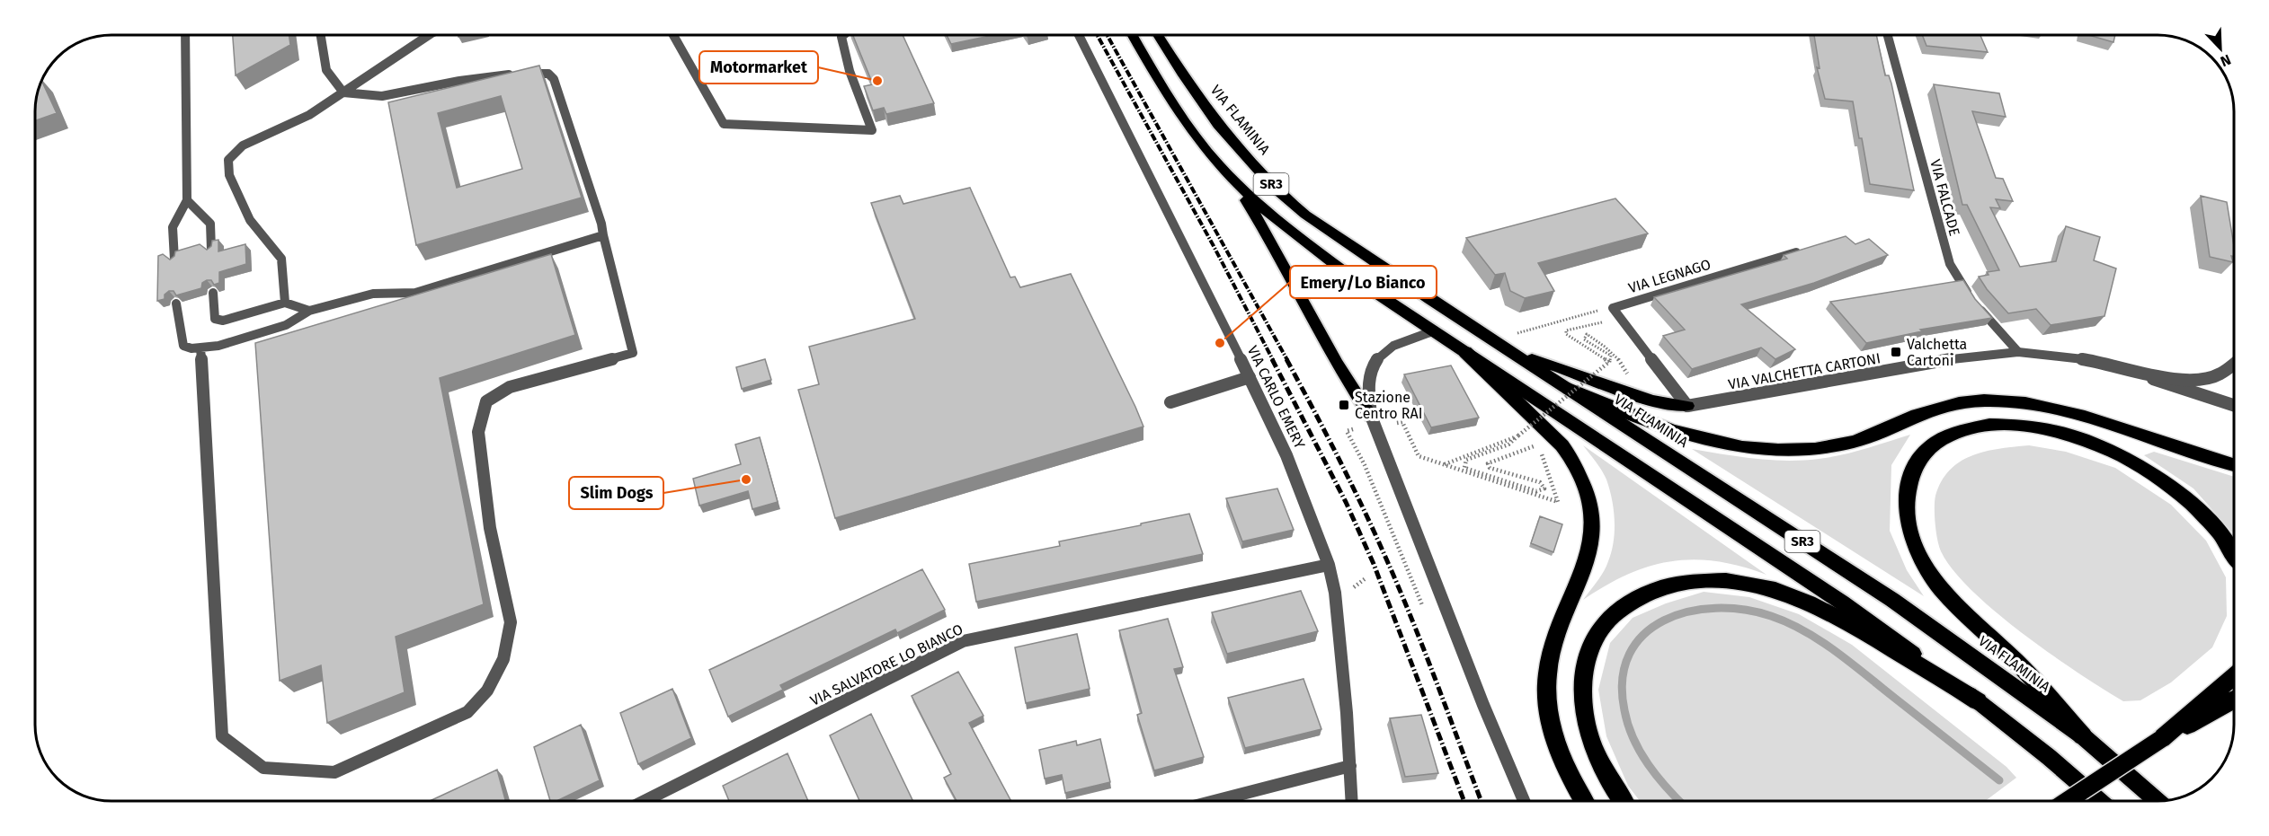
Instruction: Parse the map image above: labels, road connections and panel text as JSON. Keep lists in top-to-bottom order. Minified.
{"streets":{"highway":["VIA FLAMINIA","SR3"],"street":["VIA FALCADE","VIA LEGNAGO","VIA VALCHETTA CARTONI","VIA CARLO EMERY","VIA SALVATORE LO BIANCO"]},"crossings":[["VIA FALCADE","VIA VALCHETTA CARTONI"],["VIA LEGNAGO","VIA VALCHETTA CARTONI"],["VIA CARLO EMERY","VIA SALVATORE LO BIANCO"]],"places":{"other":["Motormarket","Emery/Lo Bianco","Slim Dogs"],"transit":["Valchetta Cartoni","Stazione Centro RAI"]},"north":"bottom right"}
